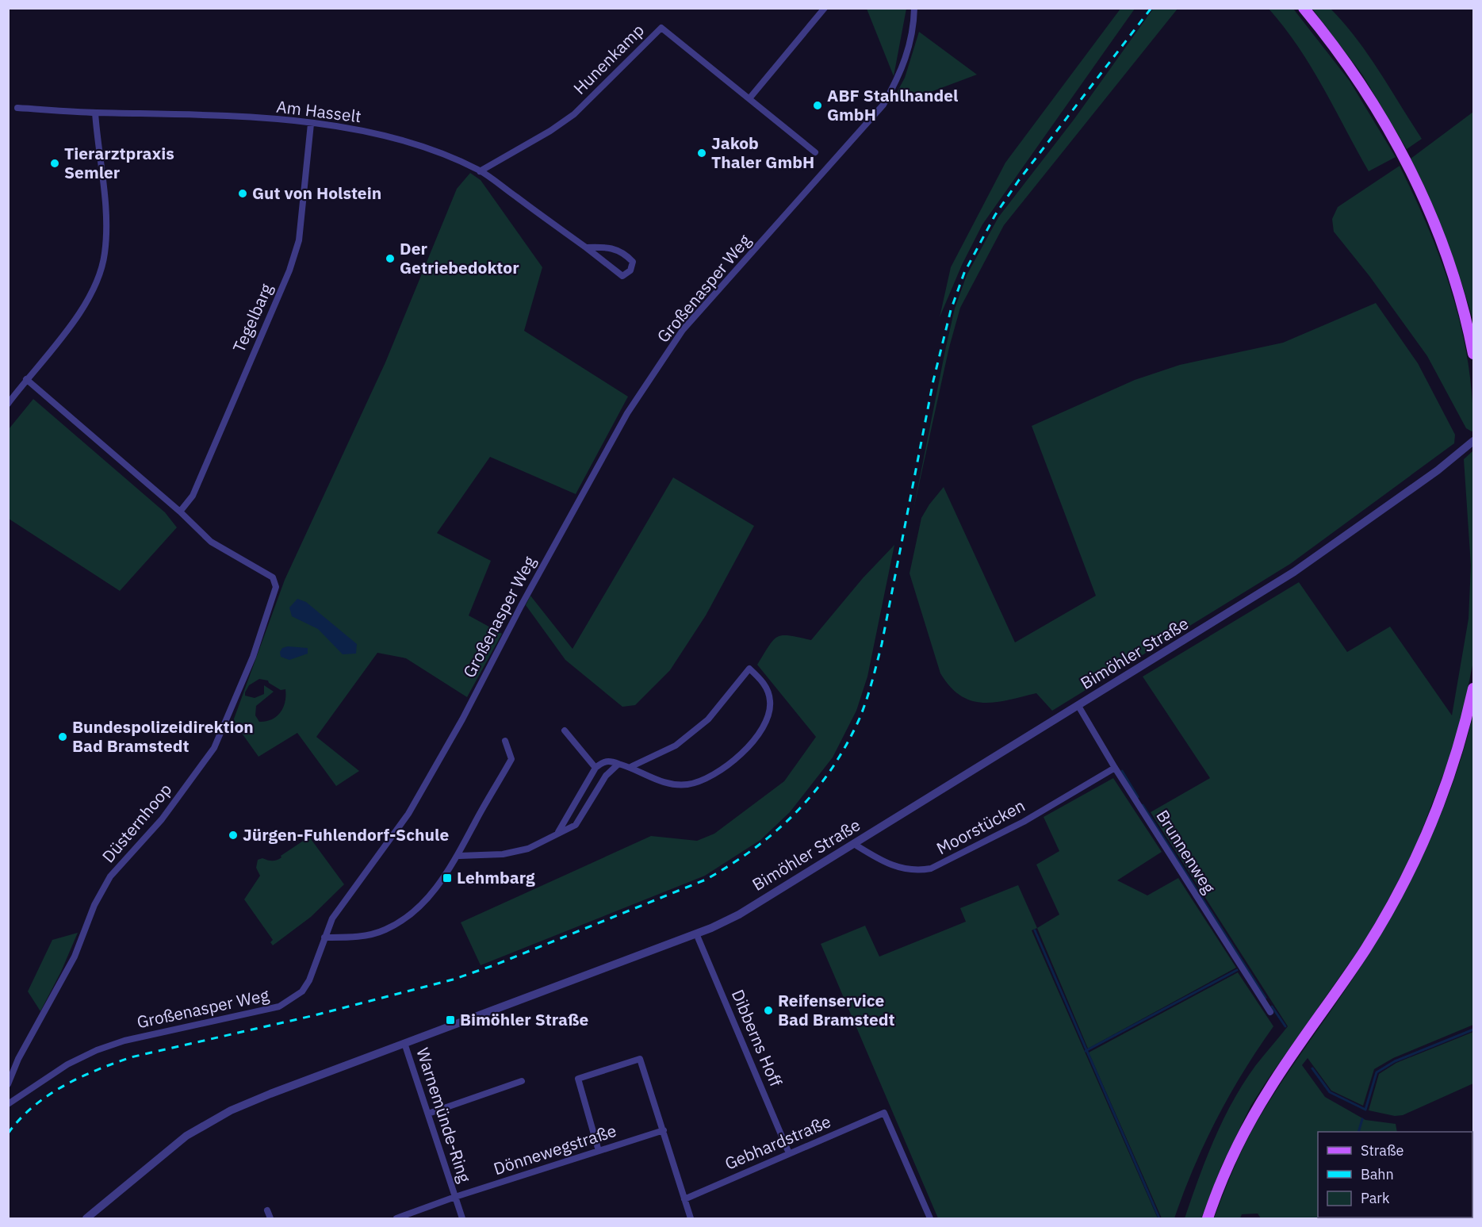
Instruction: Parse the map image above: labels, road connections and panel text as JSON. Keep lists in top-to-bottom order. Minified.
{"streets":{"street":["Hunenkamp","Am Hasselt","Großenasper Weg","Tegelbarg","Bimöhler Straße","Düsternhoop","Moorstücken","Brunnenweg","Dibberns Hoff","Warnemünde-Ring","Gebhardstraße","Dönnewegstraße"]},"crossings":[["Hunenkamp","Am Hasselt"],["Am Hasselt","Tegelbarg"],["Tegelbarg","Düsternhoop"],["Bimöhler Straße","Moorstücken"],["Bimöhler Straße","Brunnenweg"],["Bimöhler Straße","Dibberns Hoff"],["Bimöhler Straße","Warnemünde-Ring"],["Moorstücken","Brunnenweg"],["Dibberns Hoff","Gebhardstraße"],["Warnemünde-Ring","Dönnewegstraße"]],"places":{"other":["ABF Stahlhandel GmbH","Jakob Thaler GmbH","Tierarztpraxis Semler","Gut von Holstein","Der Getriebedoktor","Bundespolizeidirektion Bad Bramstedt","Jürgen-Fuhlendorf-Schule","Reifenservice Bad Bramstedt"],"transit":["Lehmbarg","Bimöhler Straße"]},"legend":["Straße","Bahn","Park"]}
